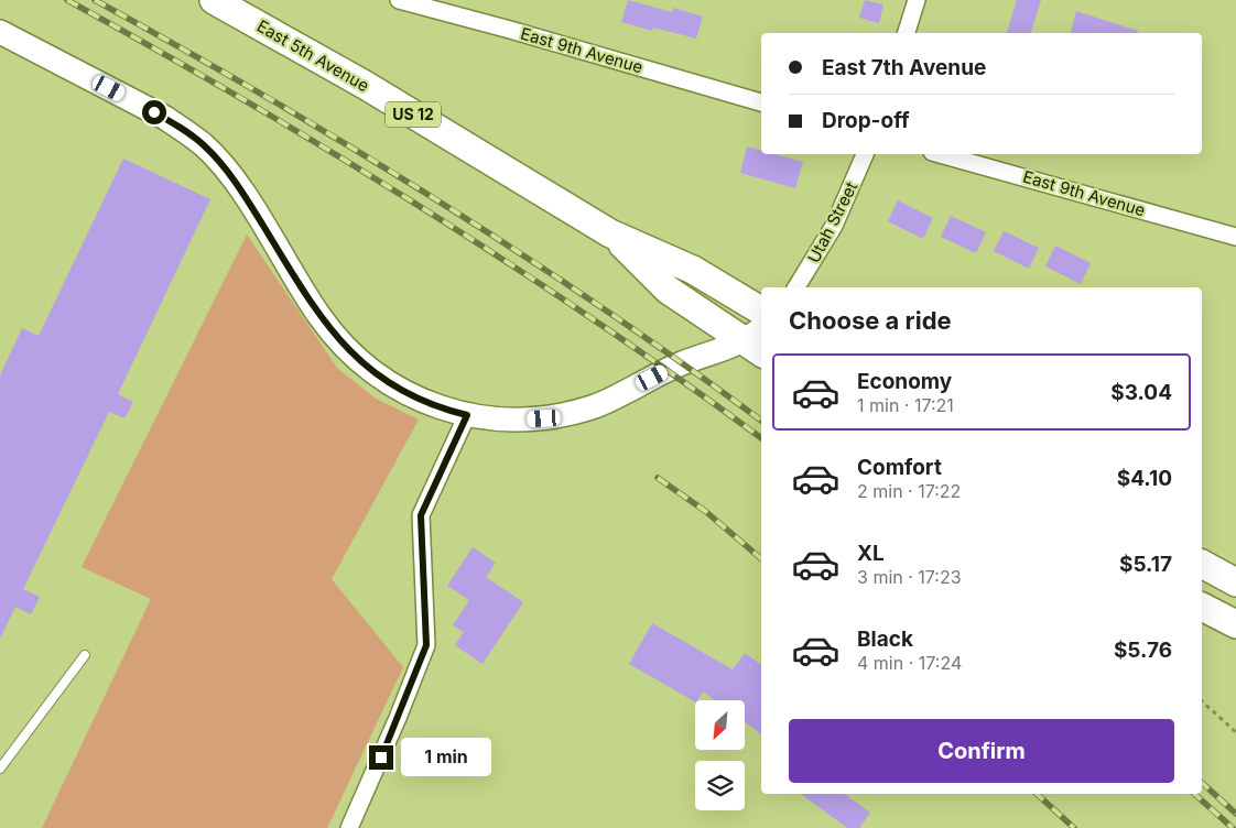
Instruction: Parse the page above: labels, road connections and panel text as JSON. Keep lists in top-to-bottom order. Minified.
{"streets":{"main road":["East 5th Avenue","US 12"],"street":["East 9th Avenue","Utah Street"]},"north":"bottom left","page":{"banner":["East 7th Avenue","Drop-off"],"heading":"Choose a ride","list":[{"name":"Economy","note":"1 min · 17:21","value":"$3.04"},{"name":"Comfort","note":"2 min · 17:22","value":"$4.10"},{"name":"XL","note":"3 min · 17:23","value":"$5.17"},{"name":"Black","note":"4 min · 17:24","value":"$5.76"}],"buttons":"Confirm","bubble":"1 min"}}
